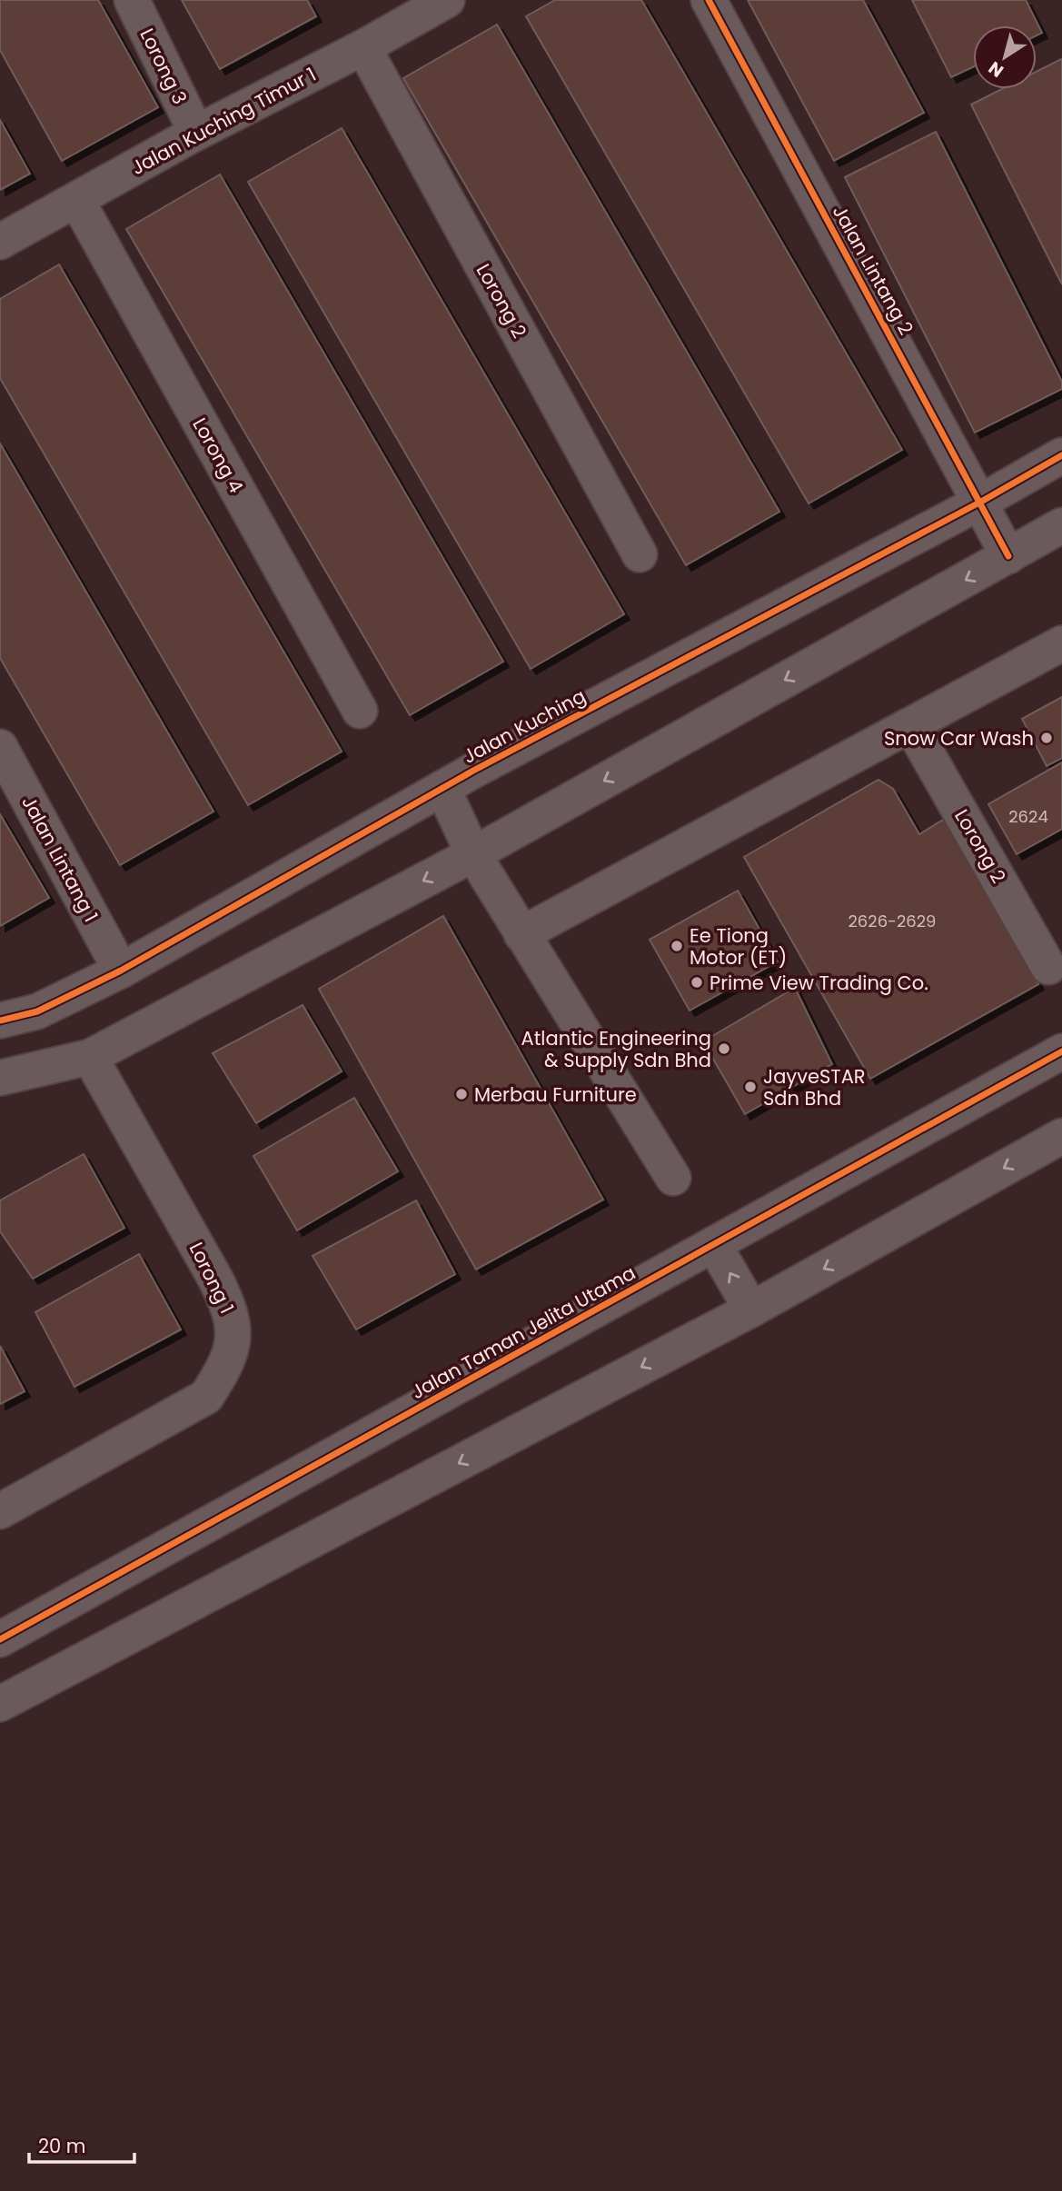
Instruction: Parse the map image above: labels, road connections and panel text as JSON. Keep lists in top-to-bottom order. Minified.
{"streets":{"street":["Lorong 3","Jalan Kuching Timur 1","Jalan Lintang 2","Lorong 2","Lorong 4","Jalan Kuching","Jalan Lintang 1","Lorong 1","Jalan Taman Jelita Utama"]},"crossings":[["Lorong 3","Jalan Kuching Timur 1"],["Jalan Kuching Timur 1","Lorong 2"],["Jalan Kuching Timur 1","Lorong 4"],["Jalan Lintang 2","Jalan Kuching"],["Jalan Kuching","Jalan Lintang 1"]],"places":["Snow Car Wash","Ee Tiong Motor (ET)","Prime View Trading Co.","Atlantic Engineering & Supply Sdn Bhd","JayveSTAR Sdn Bhd","Merbau Furniture"],"house_numbers":["2624","2626-2629"],"scale_bar":"20 m","north":"bottom left"}
